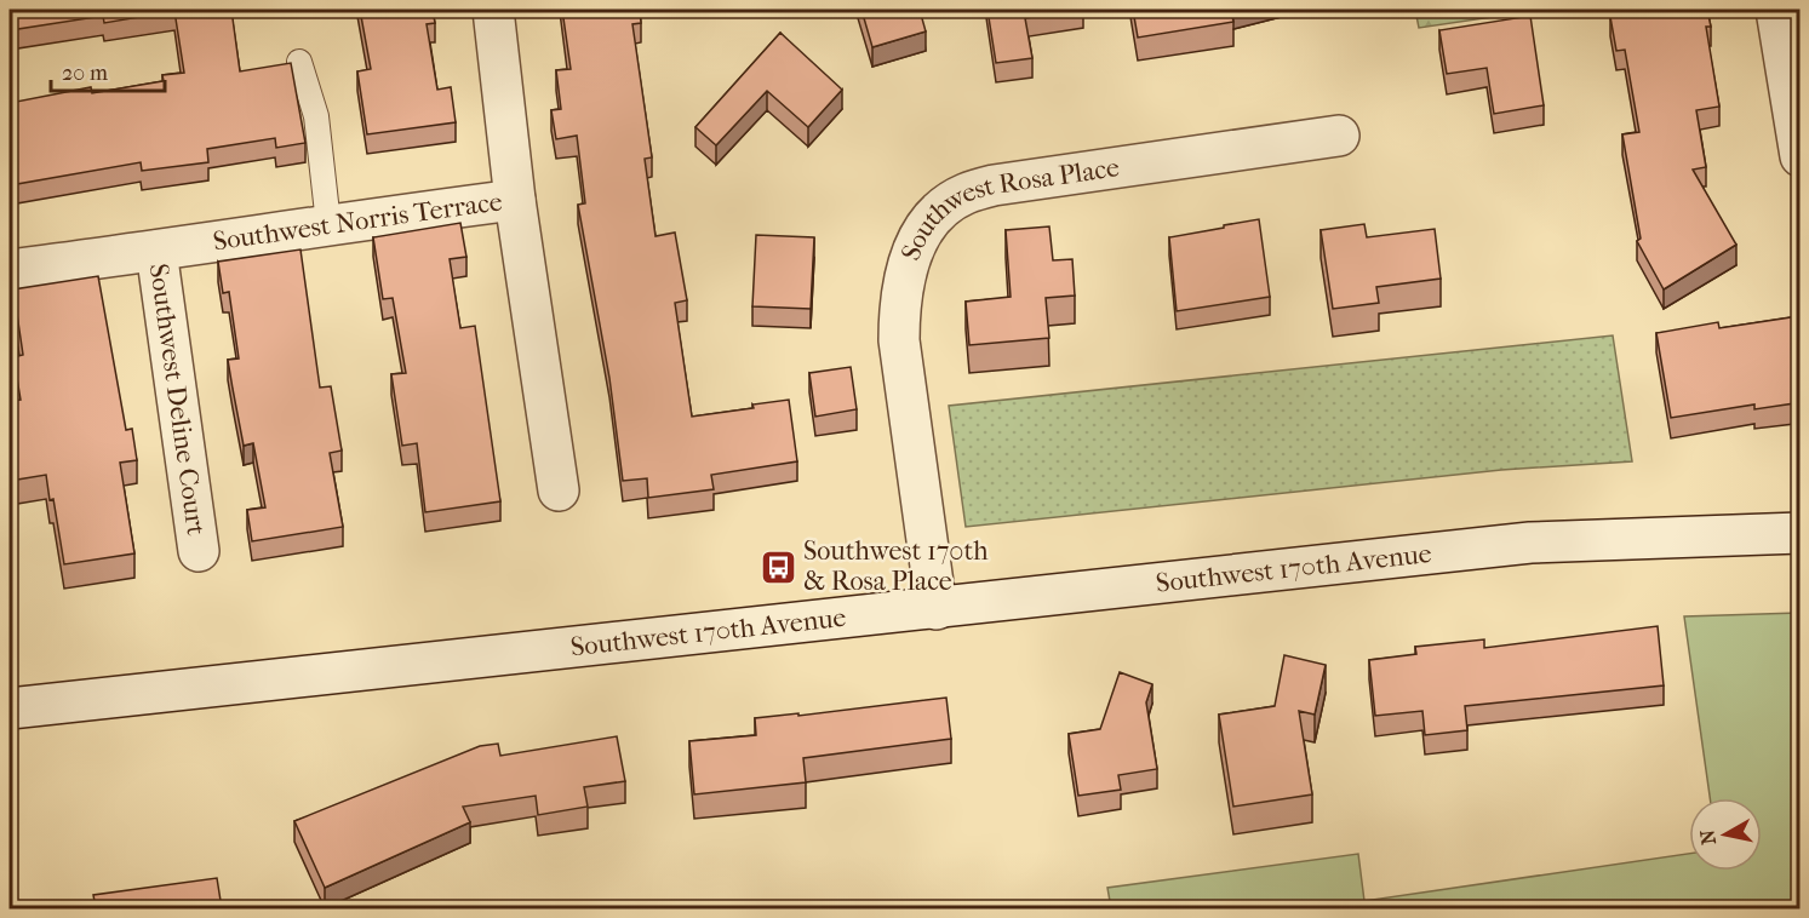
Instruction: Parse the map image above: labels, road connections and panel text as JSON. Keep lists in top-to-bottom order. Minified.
{"streets":{"street":["Southwest Rosa Place","Southwest Norris Terrace","Southwest Deline Court","Southwest 170th Avenue"]},"crossings":[["Southwest Rosa Place","Southwest 170th Avenue"],["Southwest Norris Terrace","Southwest Deline Court"]],"places":{"bus stop":["Southwest 170th & Rosa Place"]},"scale_bar":"20 m","north":"left"}
